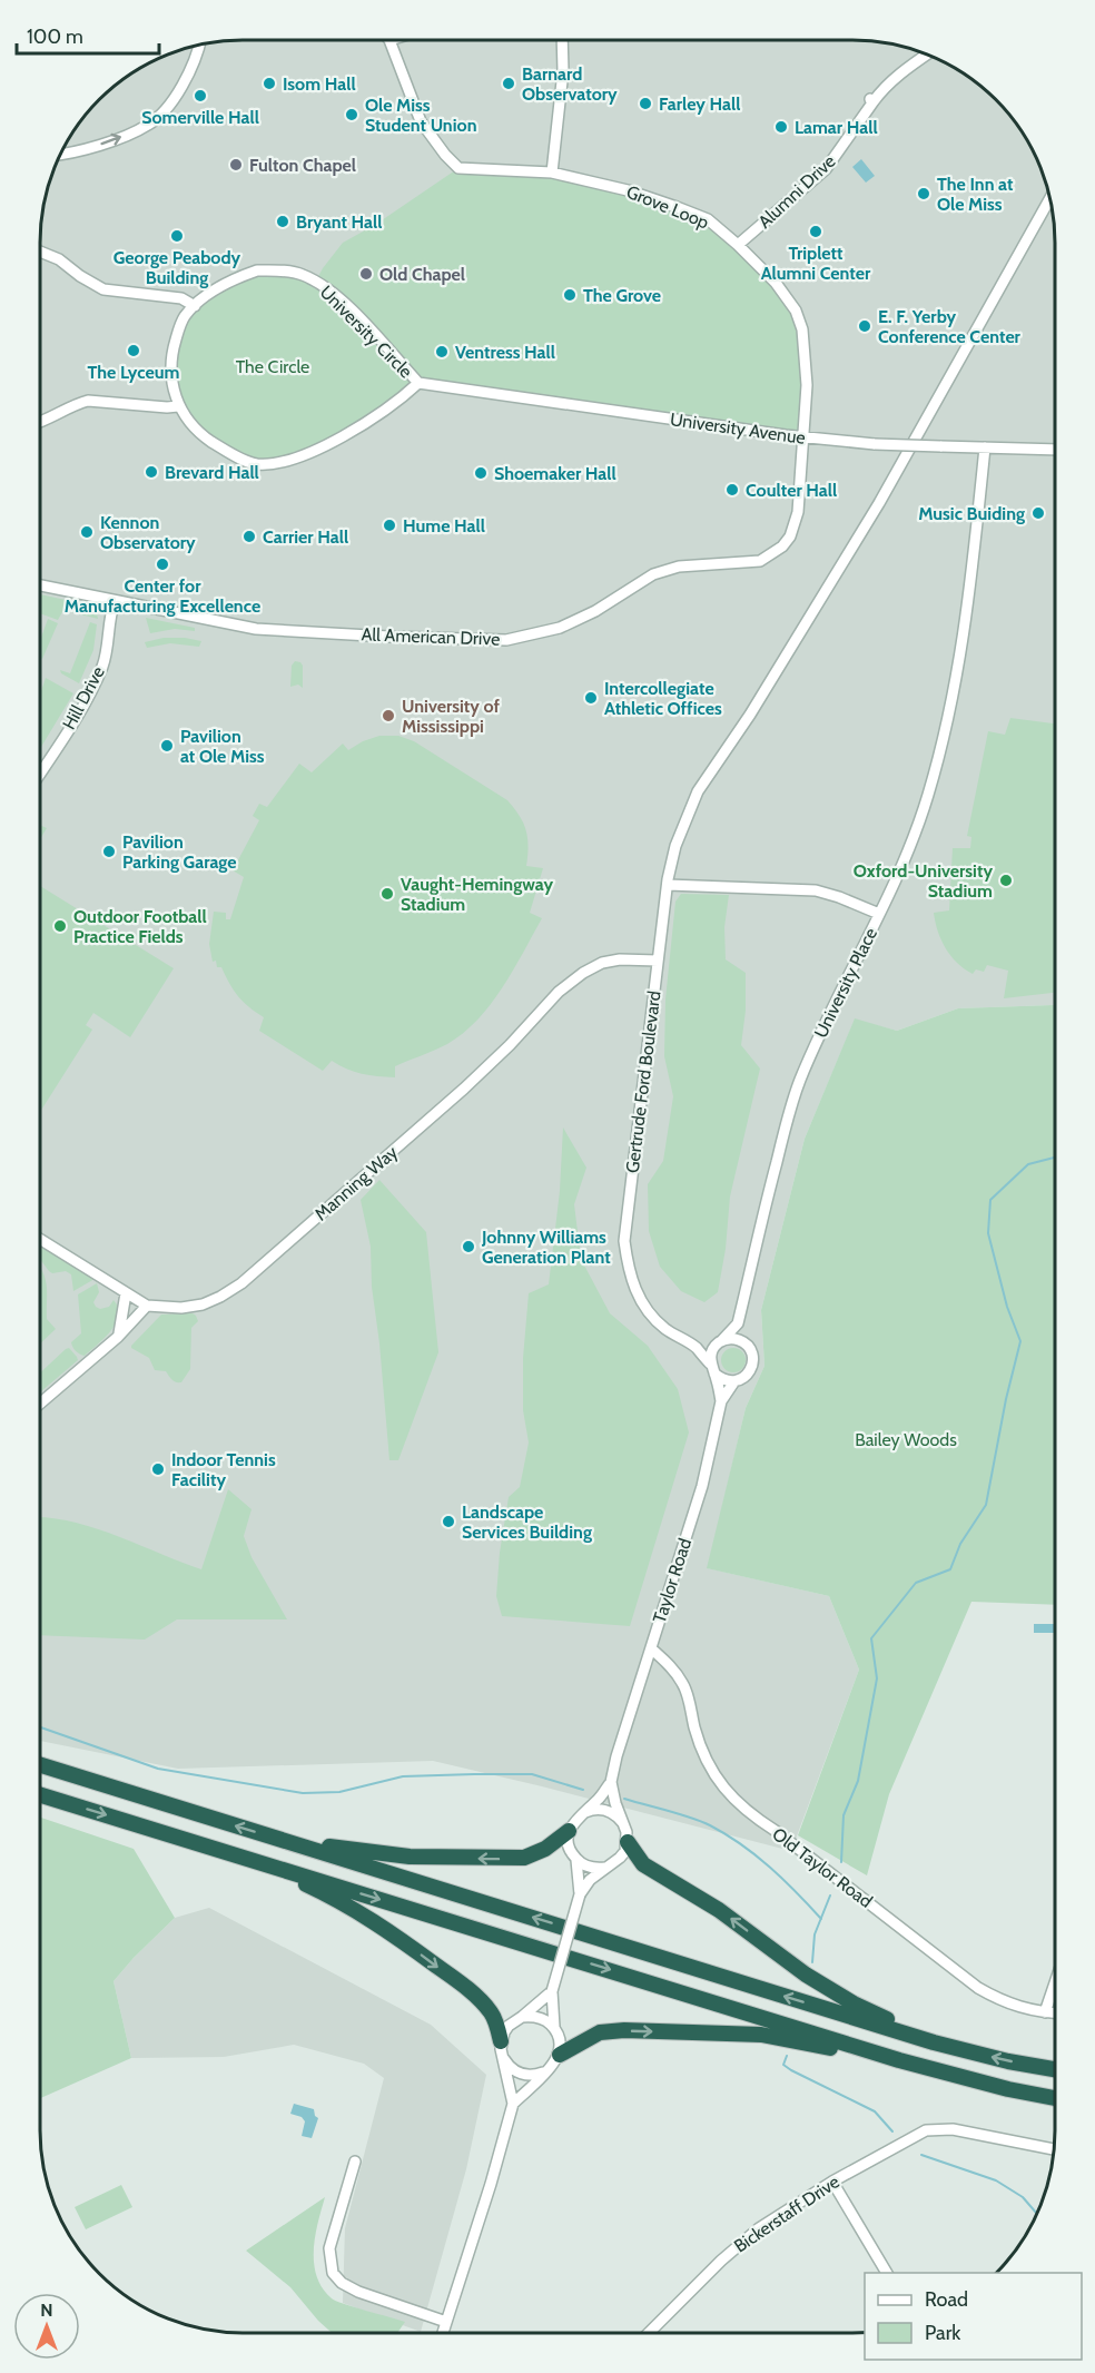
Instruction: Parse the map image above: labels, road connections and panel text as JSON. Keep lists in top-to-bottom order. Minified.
{"streets":{"street":["Alumni Drive","Grove Loop","University Circle","University Avenue","All American Drive","Hill Drive","University Place","Gertrude Ford Boulevard","Manning Way","Taylor Road","Old Taylor Road","Bickerstaff Drive"]},"crossings":[["Alumni Drive","Grove Loop"],["Grove Loop","University Avenue"],["Grove Loop","All American Drive"],["University Circle","University Avenue"],["University Avenue","All American Drive"],["University Avenue","University Place"],["All American Drive","Hill Drive"],["University Place","Gertrude Ford Boulevard"],["University Place","Taylor Road"],["Gertrude Ford Boulevard","Manning Way"],["Gertrude Ford Boulevard","Taylor Road"],["Taylor Road","Old Taylor Road"]],"parks":["The Circle","Bailey Woods"],"places":["Isom Hall","Barnard Observatory","Somerville Hall","Farley Hall","Ole Miss Student Union","Lamar Hall","Fulton Chapel","The Inn at Ole Miss","Bryant Hall","Triplett Alumni Center","George Peabody Building","Old Chapel","The Grove","E. F. Yerby Conference Center","The Lyceum","Ventress Hall","Brevard Hall","Shoemaker Hall","Coulter Hall","Music Buiding","Hume Hall","Kennon Observatory","Carrier Hall","Center for Manufacturing Excellence","Intercollegiate Athletic Offices","University of Mississippi","Pavilion at Ole Miss","Pavilion Parking Garage","Oxford-University Stadium","Vaught-Hemingway Stadium","Outdoor Football Practice Fields","Johnny Williams Generation Plant","Indoor Tennis Facility","Landscape Services Building"],"legend":["Road","Park"],"scale_bar":"100 m","north":"top"}
